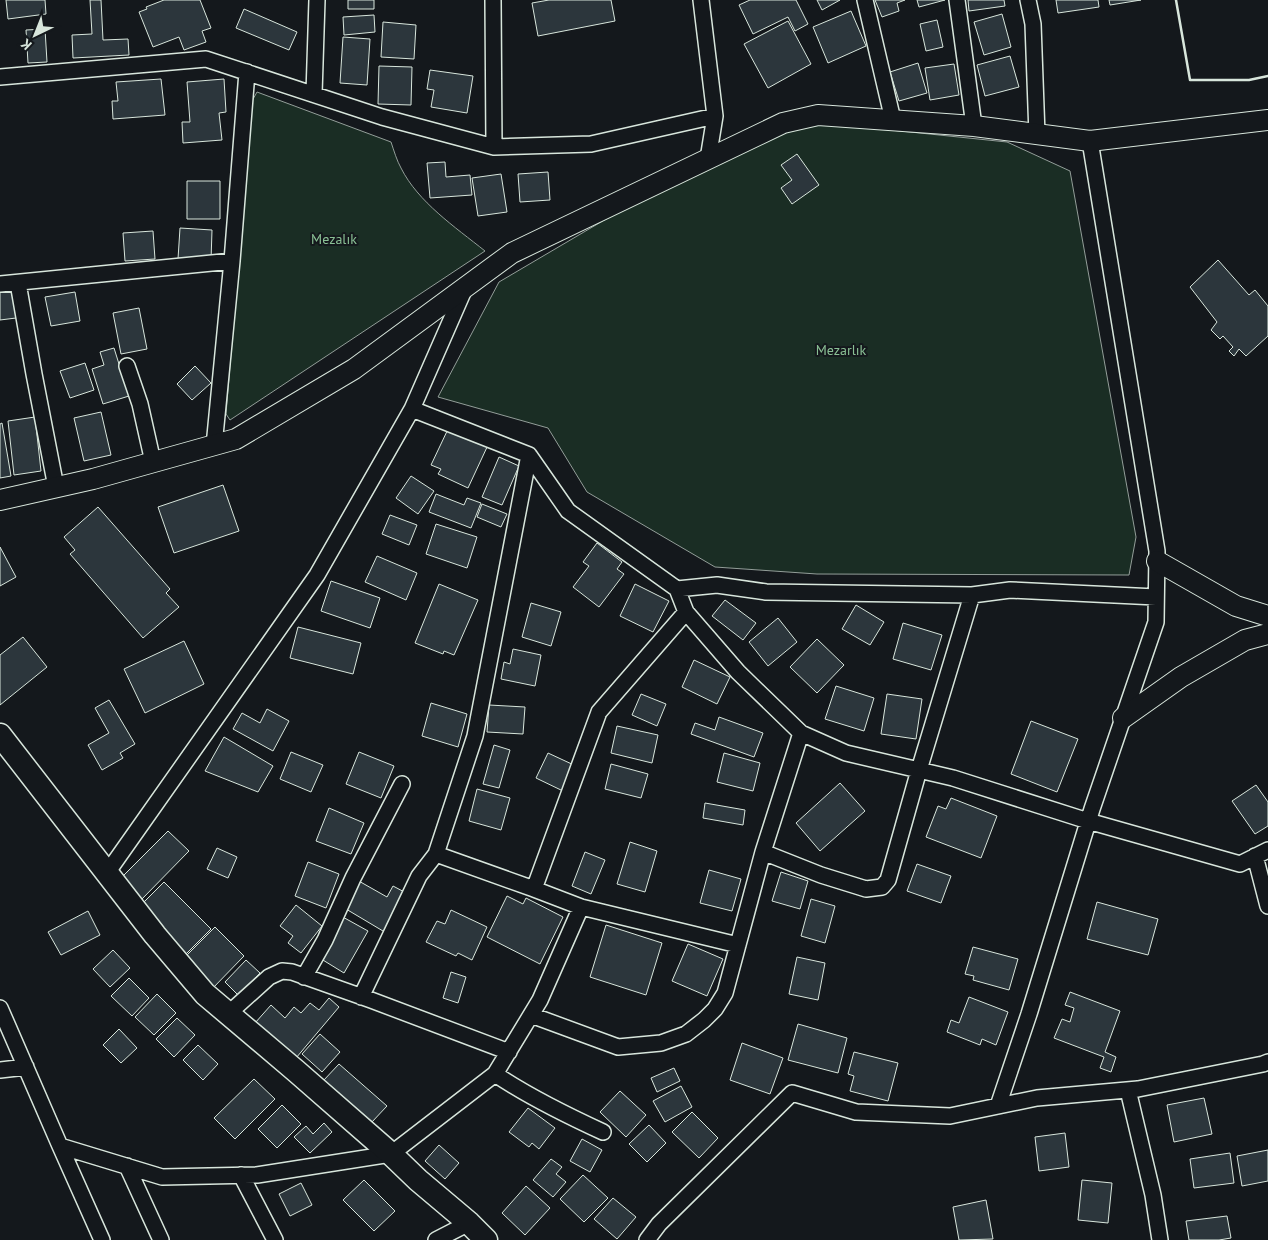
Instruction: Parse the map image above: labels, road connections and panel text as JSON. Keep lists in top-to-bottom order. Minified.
{"parks":["Mezalık","Mezarlık"],"north":"bottom left"}
